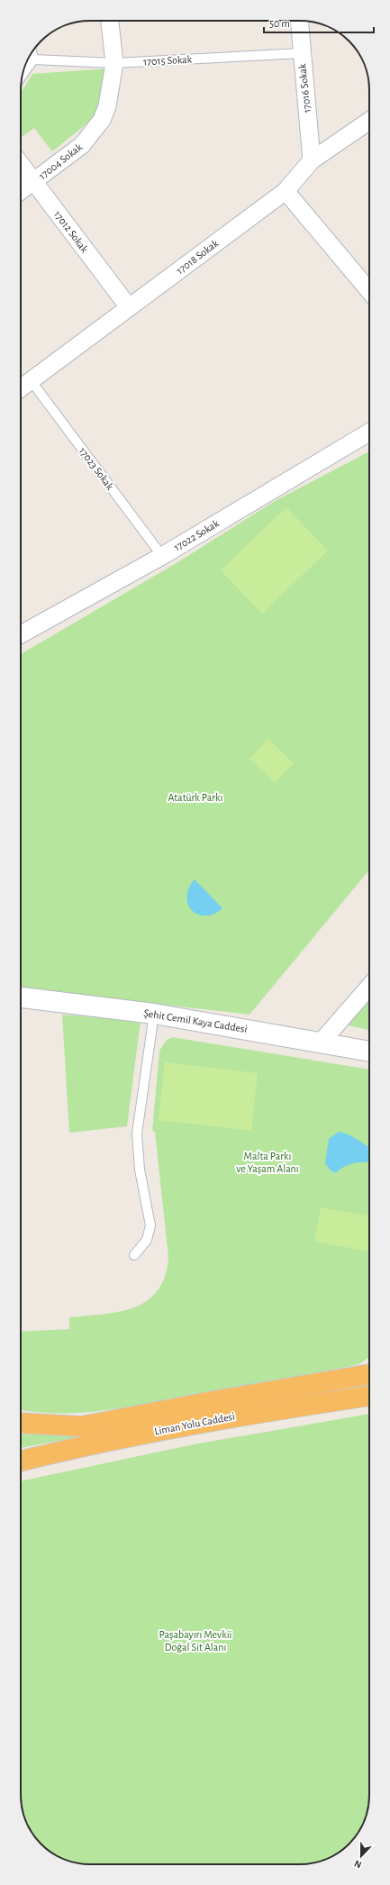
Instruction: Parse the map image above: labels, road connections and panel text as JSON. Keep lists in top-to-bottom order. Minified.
{"streets":{"highway":["Liman Yolu Caddesi"],"street":["17016 Sokak","17004 Sokak","17012 Sokak","17018 Sokak","17022 Sokak","Şehit Cemil Kaya Caddesi"],"lane":["17015 Sokak","17023 Sokak"]},"crossings":[["17015 Sokak","17016 Sokak"],["17015 Sokak","17004 Sokak"],["17016 Sokak","17018 Sokak"],["17004 Sokak","17012 Sokak"],["17012 Sokak","17018 Sokak"],["17018 Sokak","17023 Sokak"],["17023 Sokak","17022 Sokak"]],"parks":["Atatürk Parkı","Malta Parkı ve Yaşam Alanı","Paşabayırı Mevkii Doğal Sit Alanı"],"scale_bar":"50 m","north":"bottom"}
